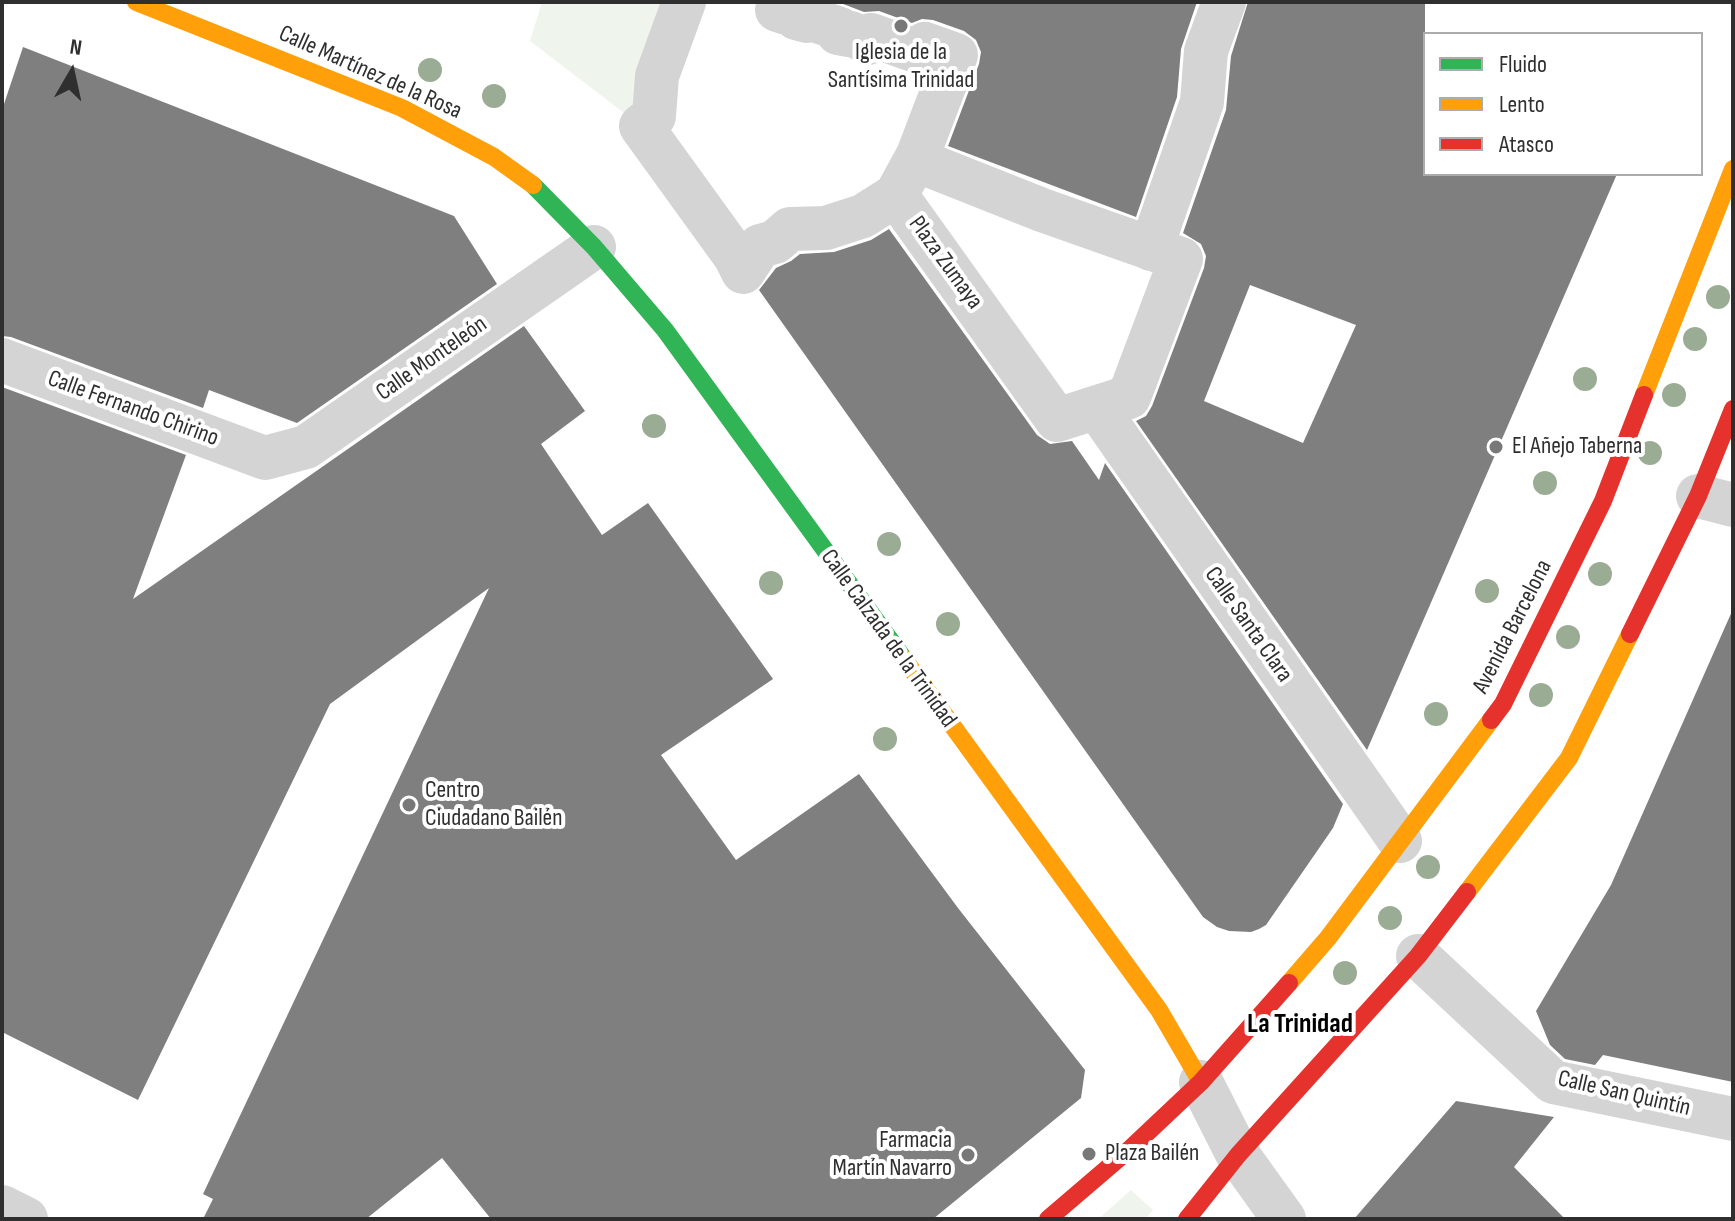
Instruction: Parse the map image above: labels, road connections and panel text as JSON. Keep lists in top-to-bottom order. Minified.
{"streets":{"main road":["Calle Martínez de la Rosa","Avenida Barcelona","Calle Calzada de la Trinidad"],"street":["Plaza Zumaya","Calle Monteleón","Calle Fernando Chirino","Calle Santa Clara","Calle San Quintín"]},"crossings":[["Calle Martínez de la Rosa","Calle Calzada de la Trinidad"],["Plaza Zumaya","Calle Santa Clara"],["Calle Monteleón","Calle Fernando Chirino"],["Calle Monteleón","Calle Calzada de la Trinidad"],["Calle Santa Clara","Avenida Barcelona"],["Avenida Barcelona","Calle Calzada de la Trinidad"]],"districts":["La Trinidad"],"places":["Iglesia de la Santísima Trinidad","El Añejo Taberna","Centro Ciudadano Bailén","Plaza Bailén","Farmacia Martín Navarro"],"legend":["Fluido","Lento","Atasco"],"north":"top"}
